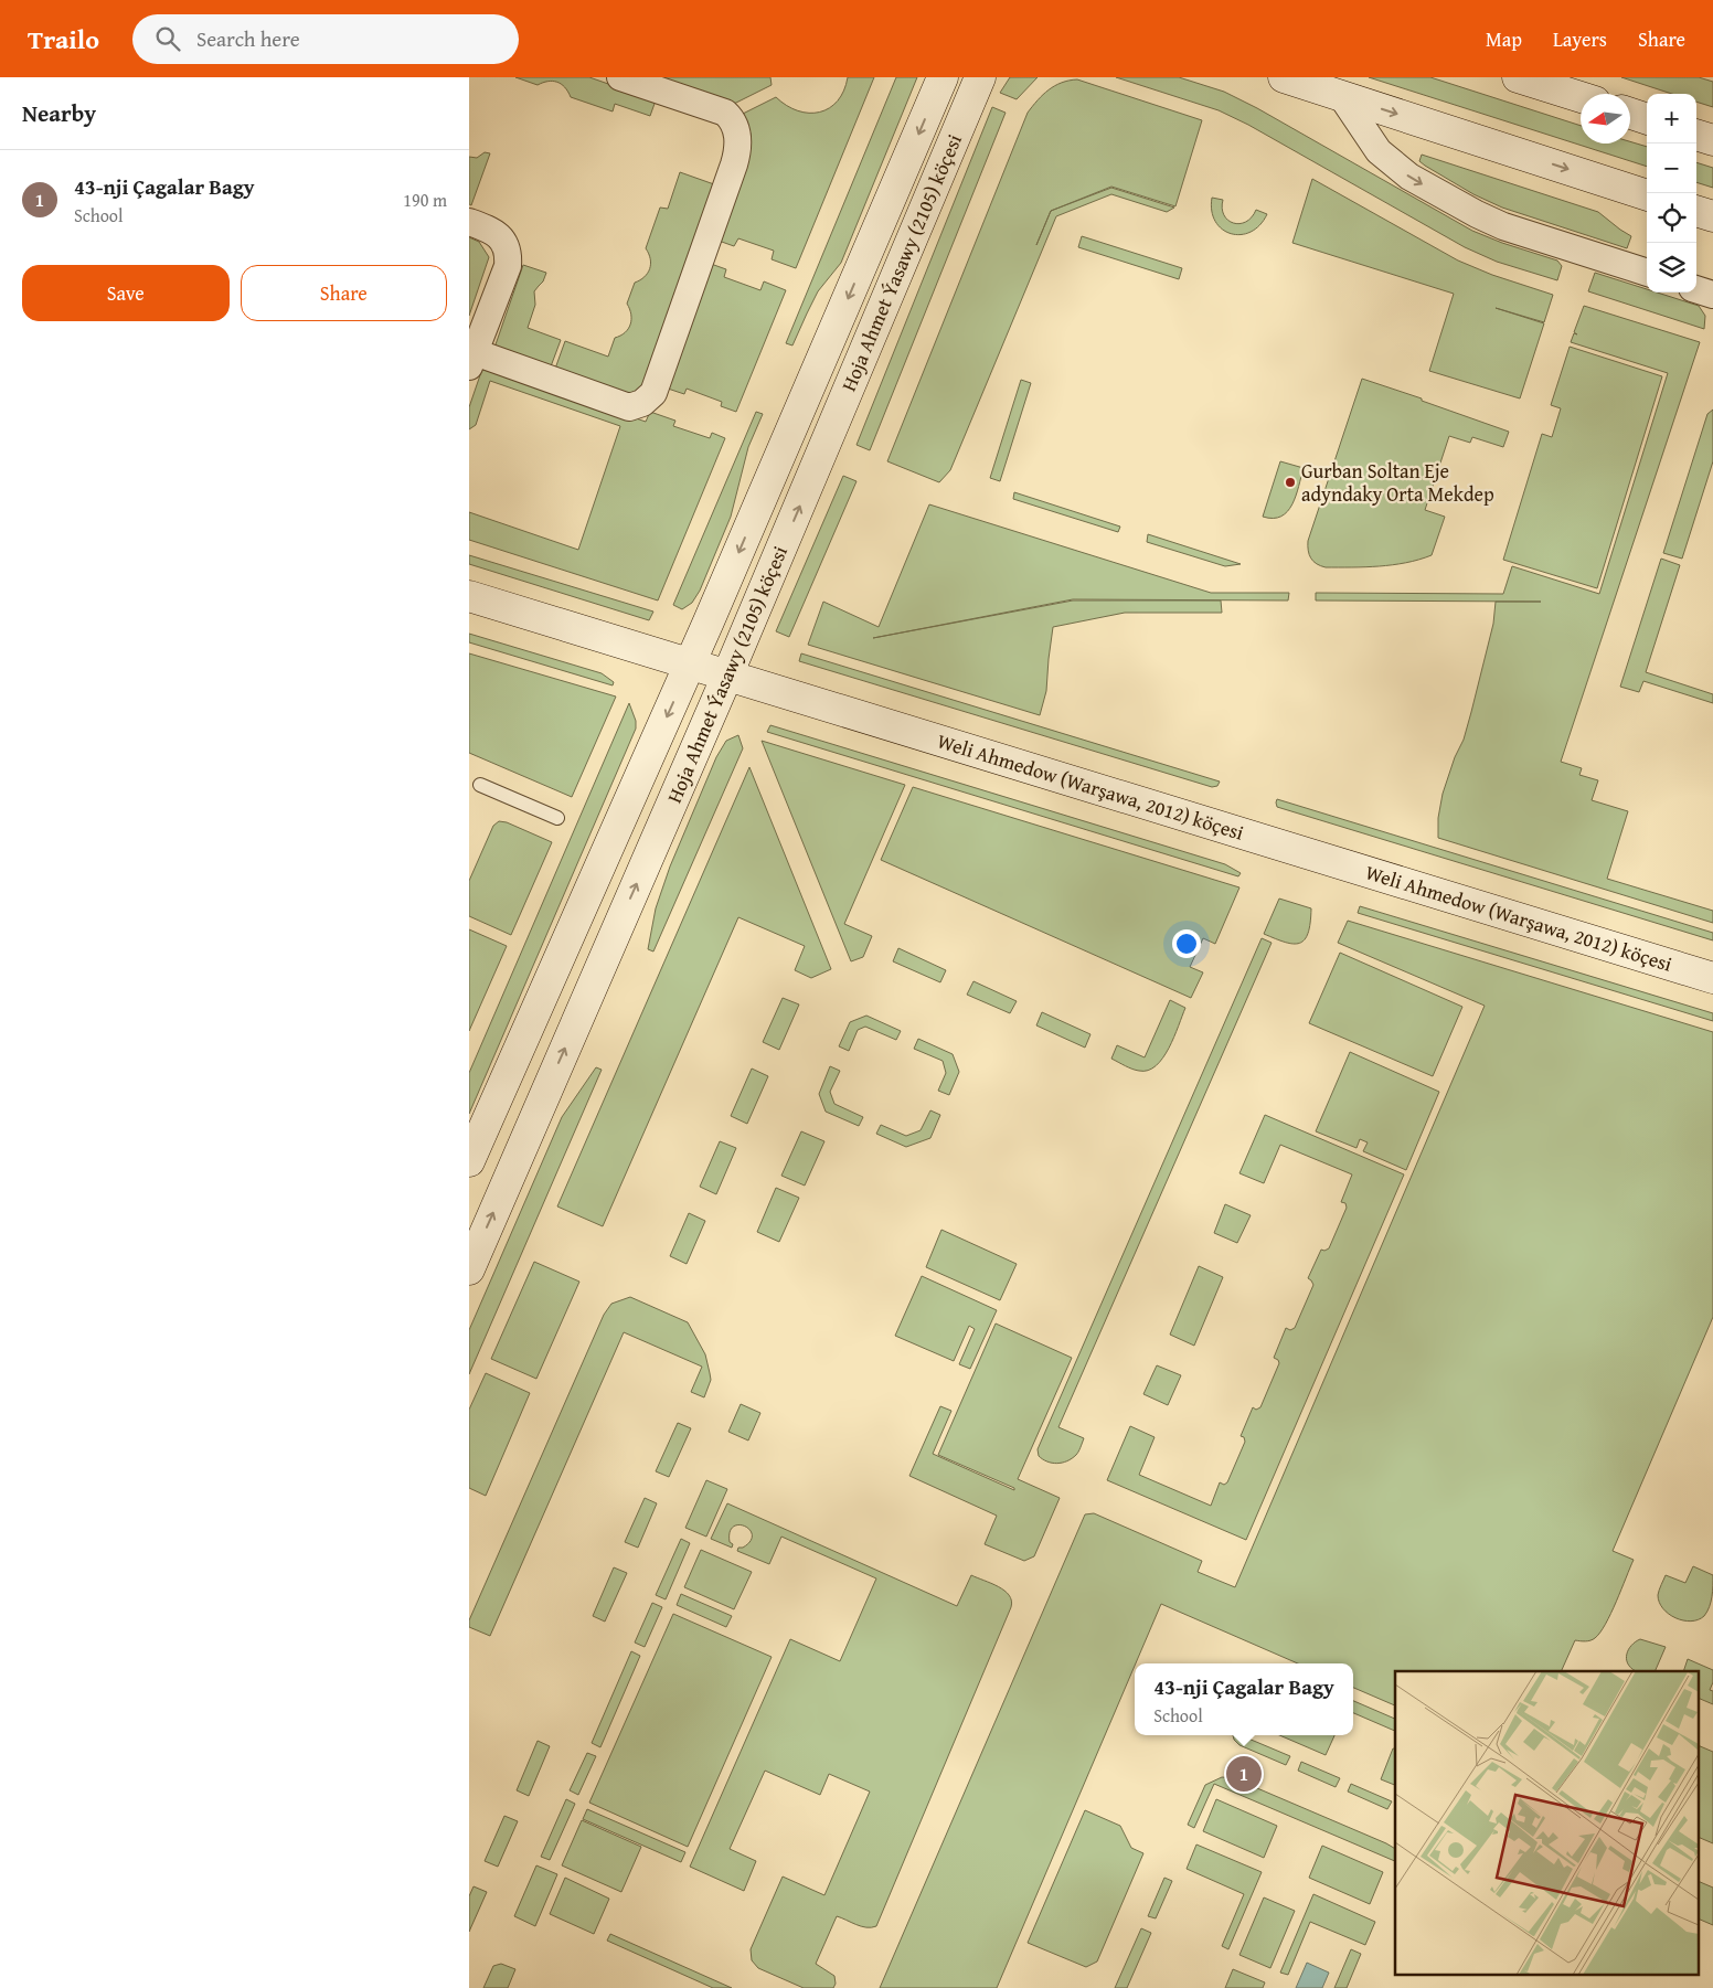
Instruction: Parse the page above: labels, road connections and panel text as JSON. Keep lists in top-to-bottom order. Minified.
{"streets":{"main road":["Hoja Ahmet Ýasawy (2105) köçesi","Weli Ahmedow (Warşawa, 2012) köçesi"]},"crossings":[["Hoja Ahmet Ýasawy (2105) köçesi","Weli Ahmedow (Warşawa, 2012) köçesi"]],"places":["Gurban Soltan Eje adyndaky Orta Mekdep"],"north":"left","page":{"header":"Trailo","search":"Search here","nav":["Map","Layers","Share"],"heading":"Nearby","map_buttons":["+","−"],"list":[{"mark":"1","name":"43-nji Çagalar Bagy","note":"School","value":"190 m"}],"buttons":["Save","Share"],"popup":["43-nji Çagalar Bagy","School"],"pins":"1"}}
